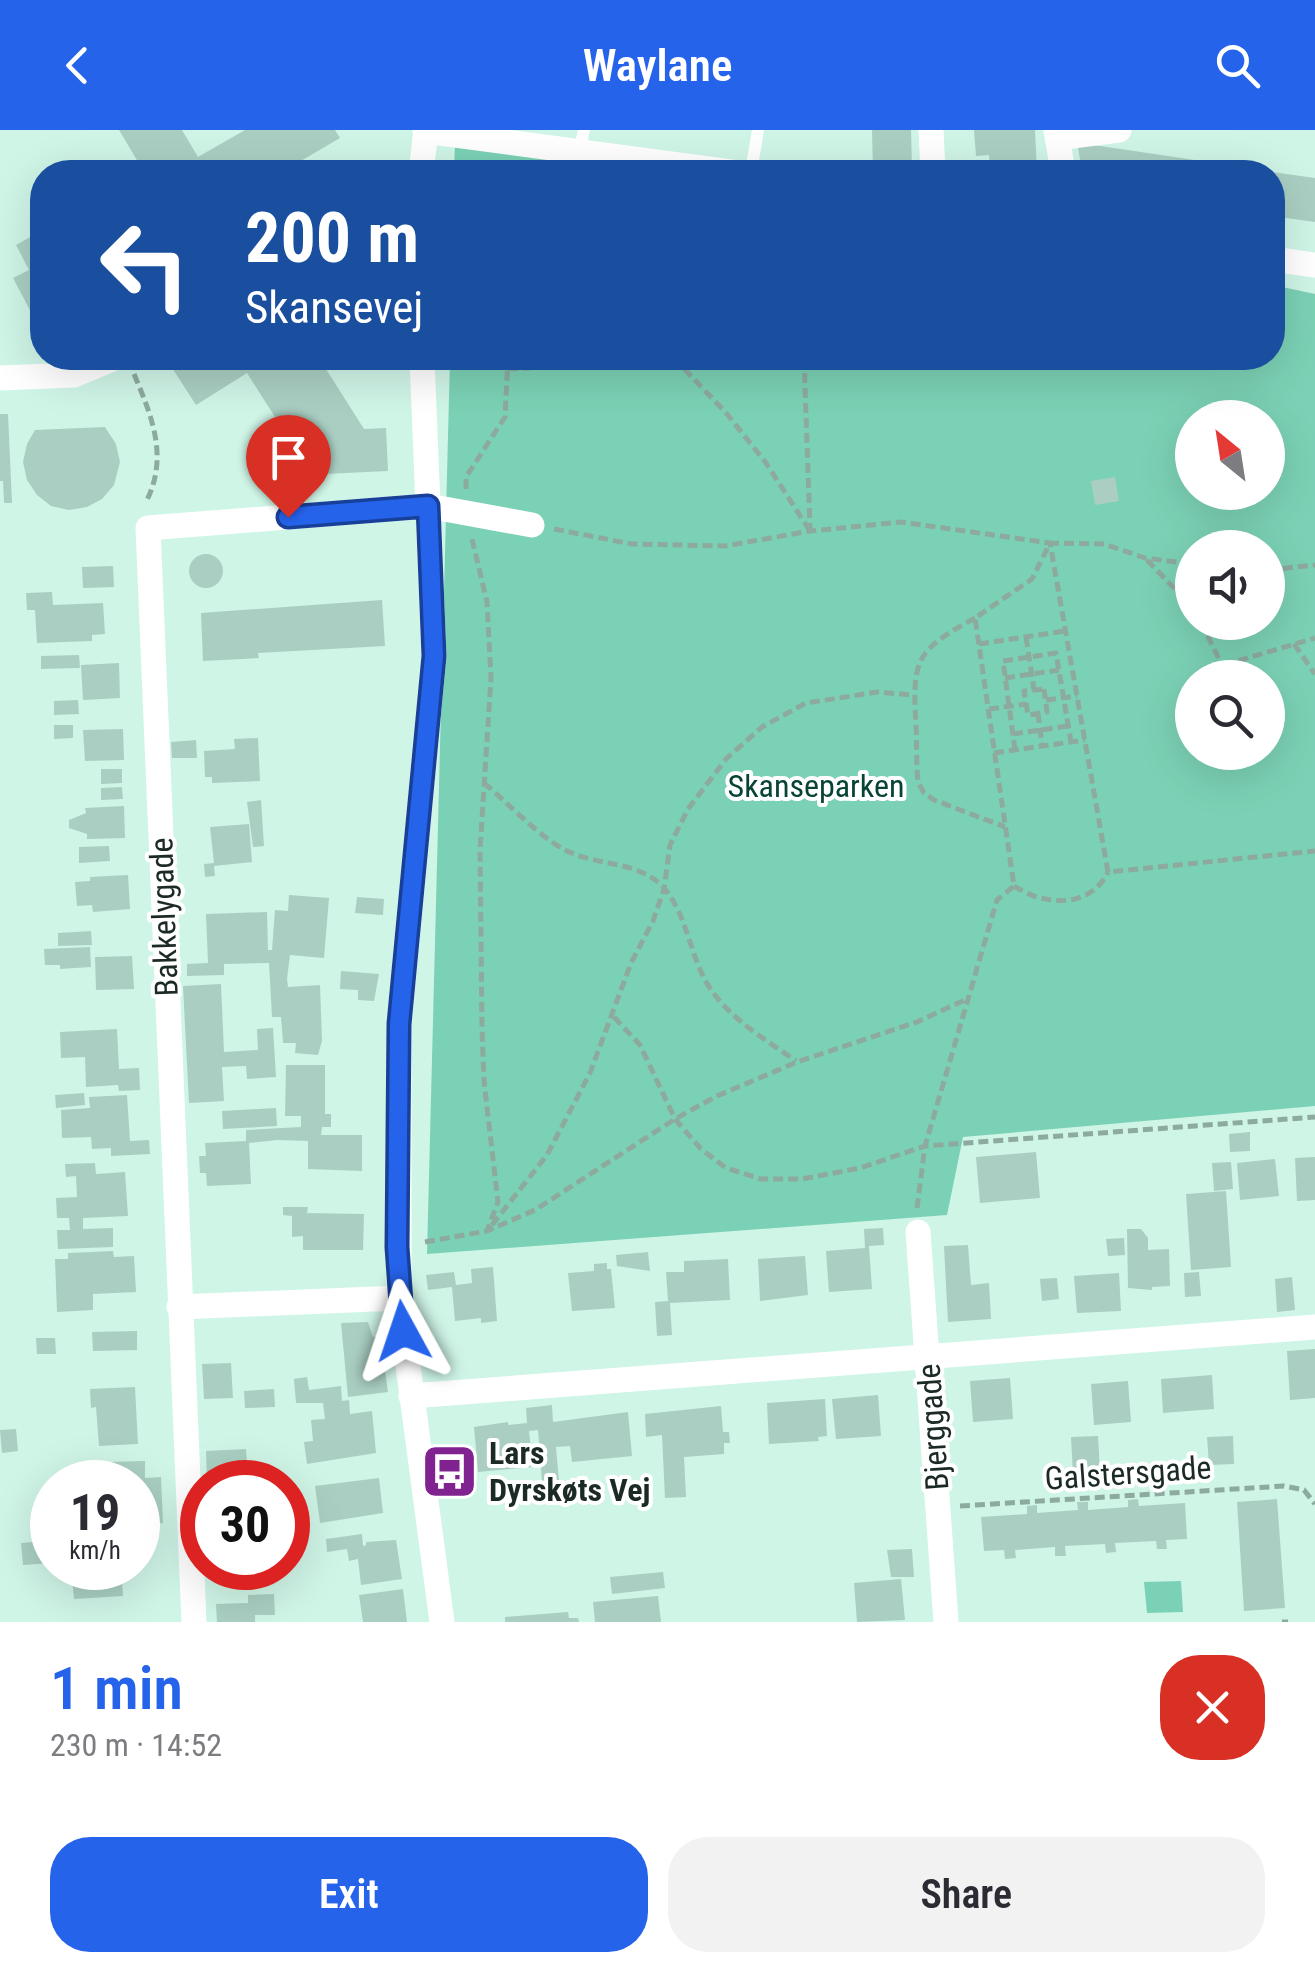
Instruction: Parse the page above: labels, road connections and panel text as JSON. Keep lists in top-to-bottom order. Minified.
{"streets":{"street":["Bakkelygade","Bjerggade"],"path":["Galstersgade"]},"crossings":[["Bjerggade","Galstersgade"]],"parks":["Skanseparken"],"places":{"bus stop":["Lars Dyrskøts Vej"]},"north":"top left","page":{"header":"Waylane","turn":["200 m","Skansevej"],"speed":"19 km/h","limit":"30","heading":["1 min","230 m · 14:52"],"buttons":["Exit","Share"]}}
